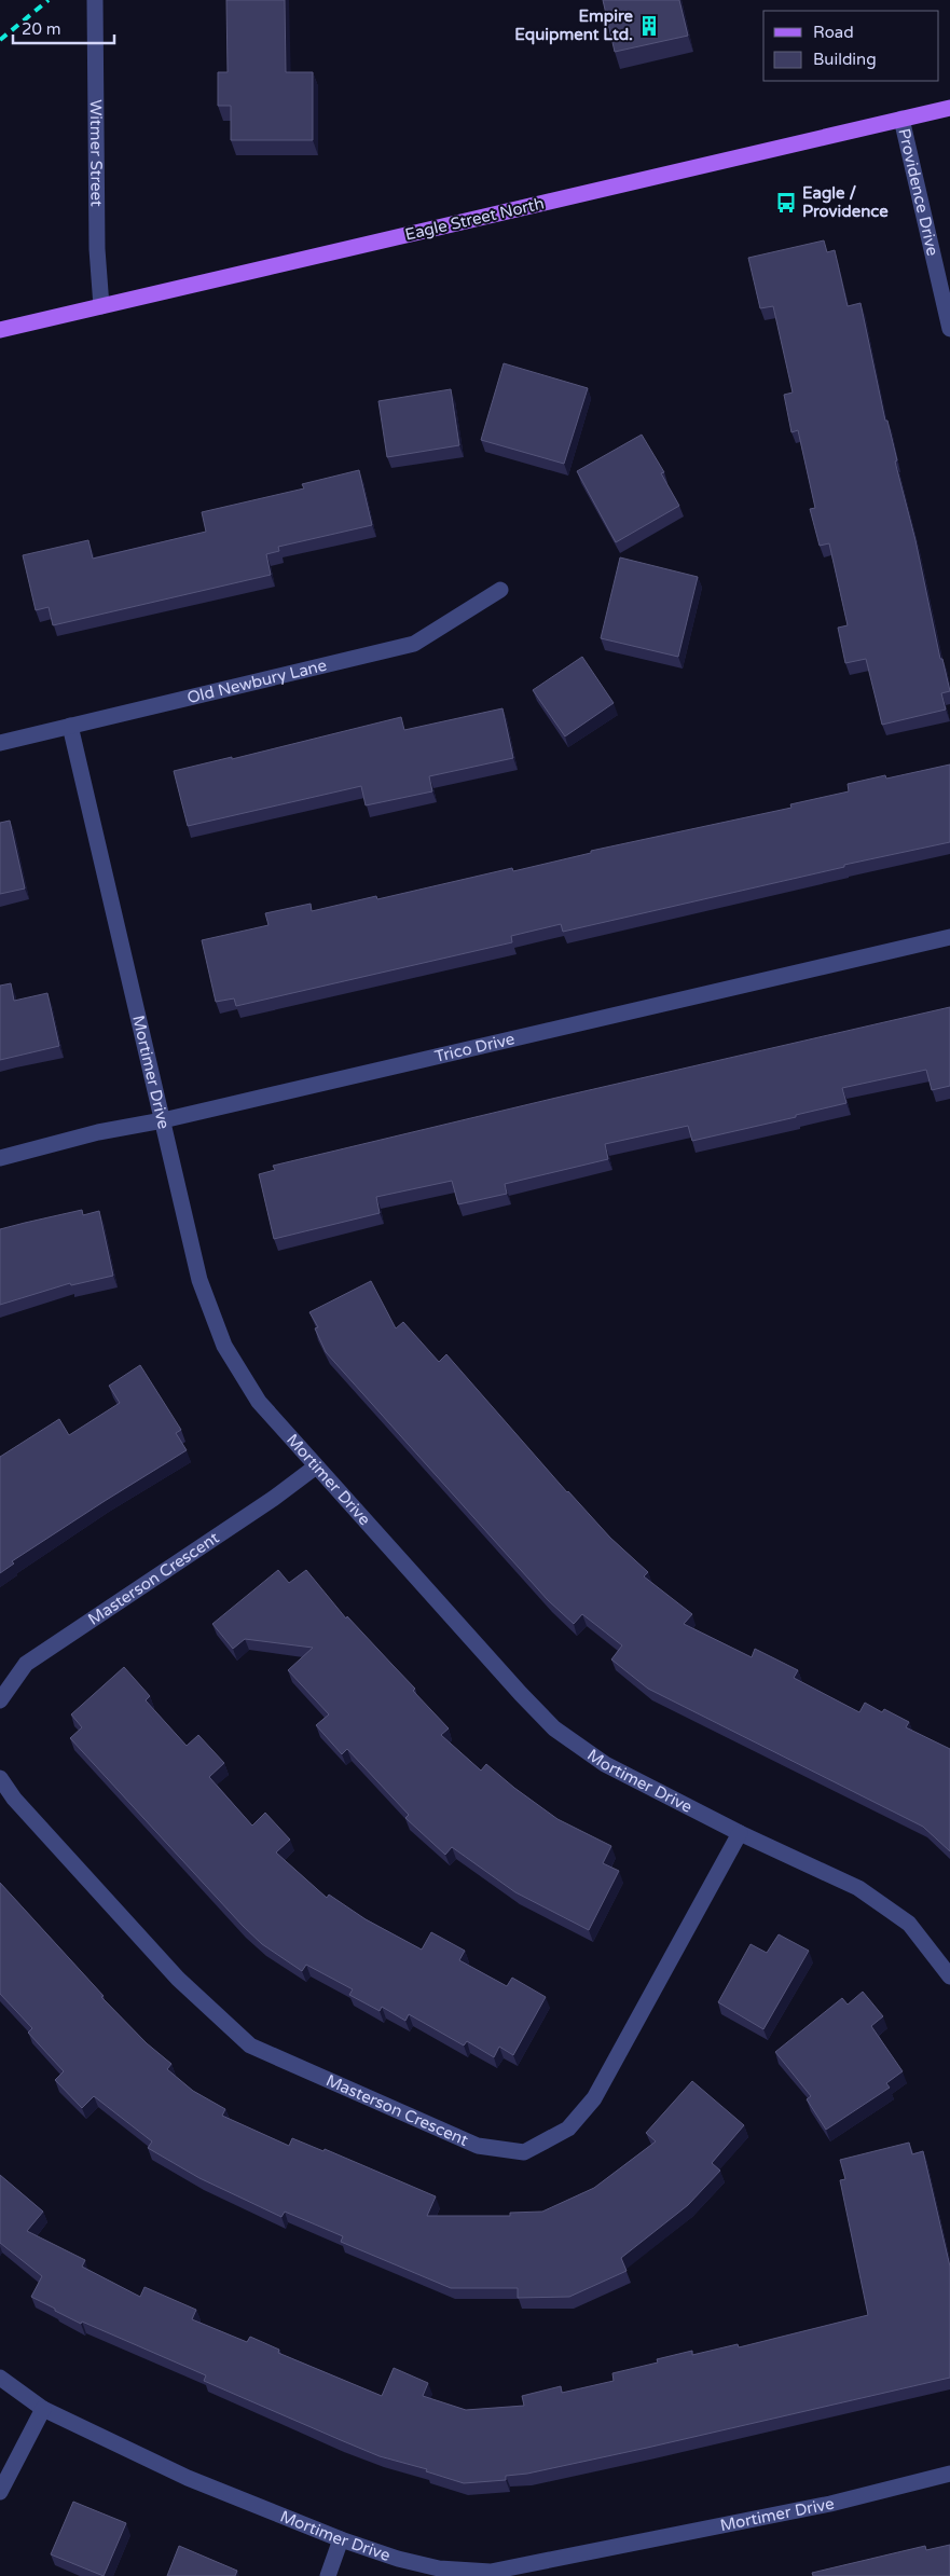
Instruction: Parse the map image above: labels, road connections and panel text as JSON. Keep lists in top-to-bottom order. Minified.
{"streets":{"main road":["Eagle Street North"],"street":["Witmer Street","Providence Drive","Old Newbury Lane","Trico Drive","Mortimer Drive","Masterson Crescent"]},"crossings":[["Witmer Street","Eagle Street North"],["Providence Drive","Eagle Street North"],["Old Newbury Lane","Mortimer Drive"],["Trico Drive","Mortimer Drive"],["Mortimer Drive","Masterson Crescent"]],"places":{"building":["Empire Equipment Ltd."],"bus stop":["Eagle / Providence"]},"legend":["Road","Building"],"scale_bar":"20 m"}
